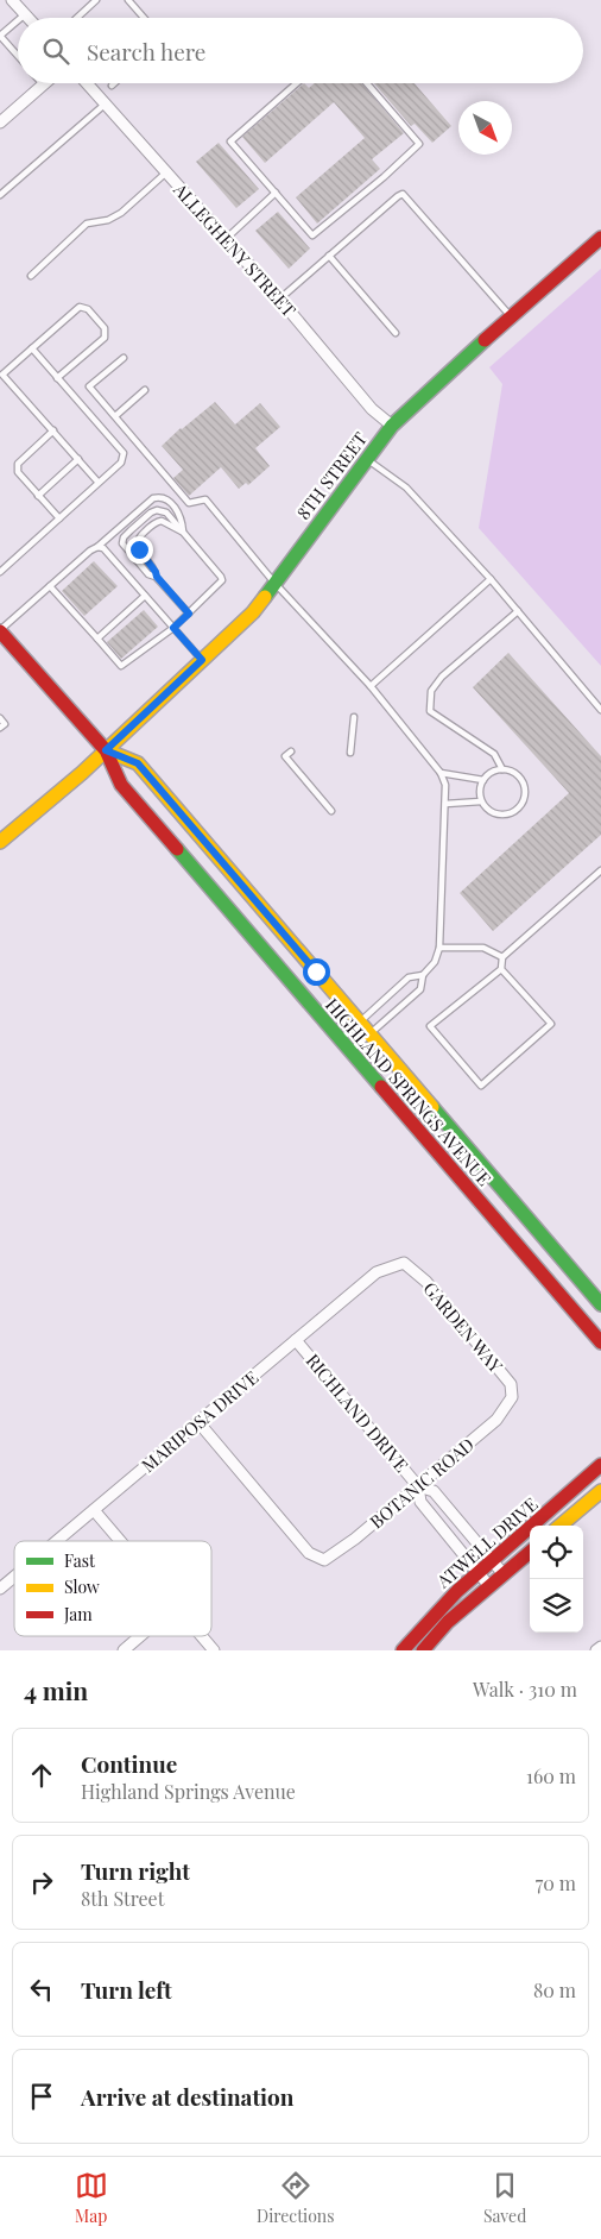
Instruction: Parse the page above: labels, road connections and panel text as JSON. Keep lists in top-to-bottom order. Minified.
{"streets":{"main road":["8TH STREET","HIGHLAND SPRINGS AVENUE","ATWELL DRIVE"],"street":["ALLEGHENY STREET","GARDEN WAY","RICHLAND DRIVE","MARIPOSA DRIVE","BOTANIC ROAD"]},"crossings":[["ALLEGHENY STREET","8TH STREET"],["8TH STREET","HIGHLAND SPRINGS AVENUE"],["GARDEN WAY","MARIPOSA DRIVE"],["GARDEN WAY","BOTANIC ROAD"],["RICHLAND DRIVE","MARIPOSA DRIVE"],["RICHLAND DRIVE","BOTANIC ROAD"],["RICHLAND DRIVE","ATWELL DRIVE"],["MARIPOSA DRIVE","BOTANIC ROAD"]],"legend":["Fast","Slow","Jam"],"north":"bottom right","page":{"search":"Search here","heading":["4 min","Walk · 310 m"],"list":[["Continue","Highland Springs Avenue","160 m"],["Turn right","8th Street","70 m"],["Turn left","80 m"],"Arrive at destination"],"nav":["Map","Directions","Saved"]}}
